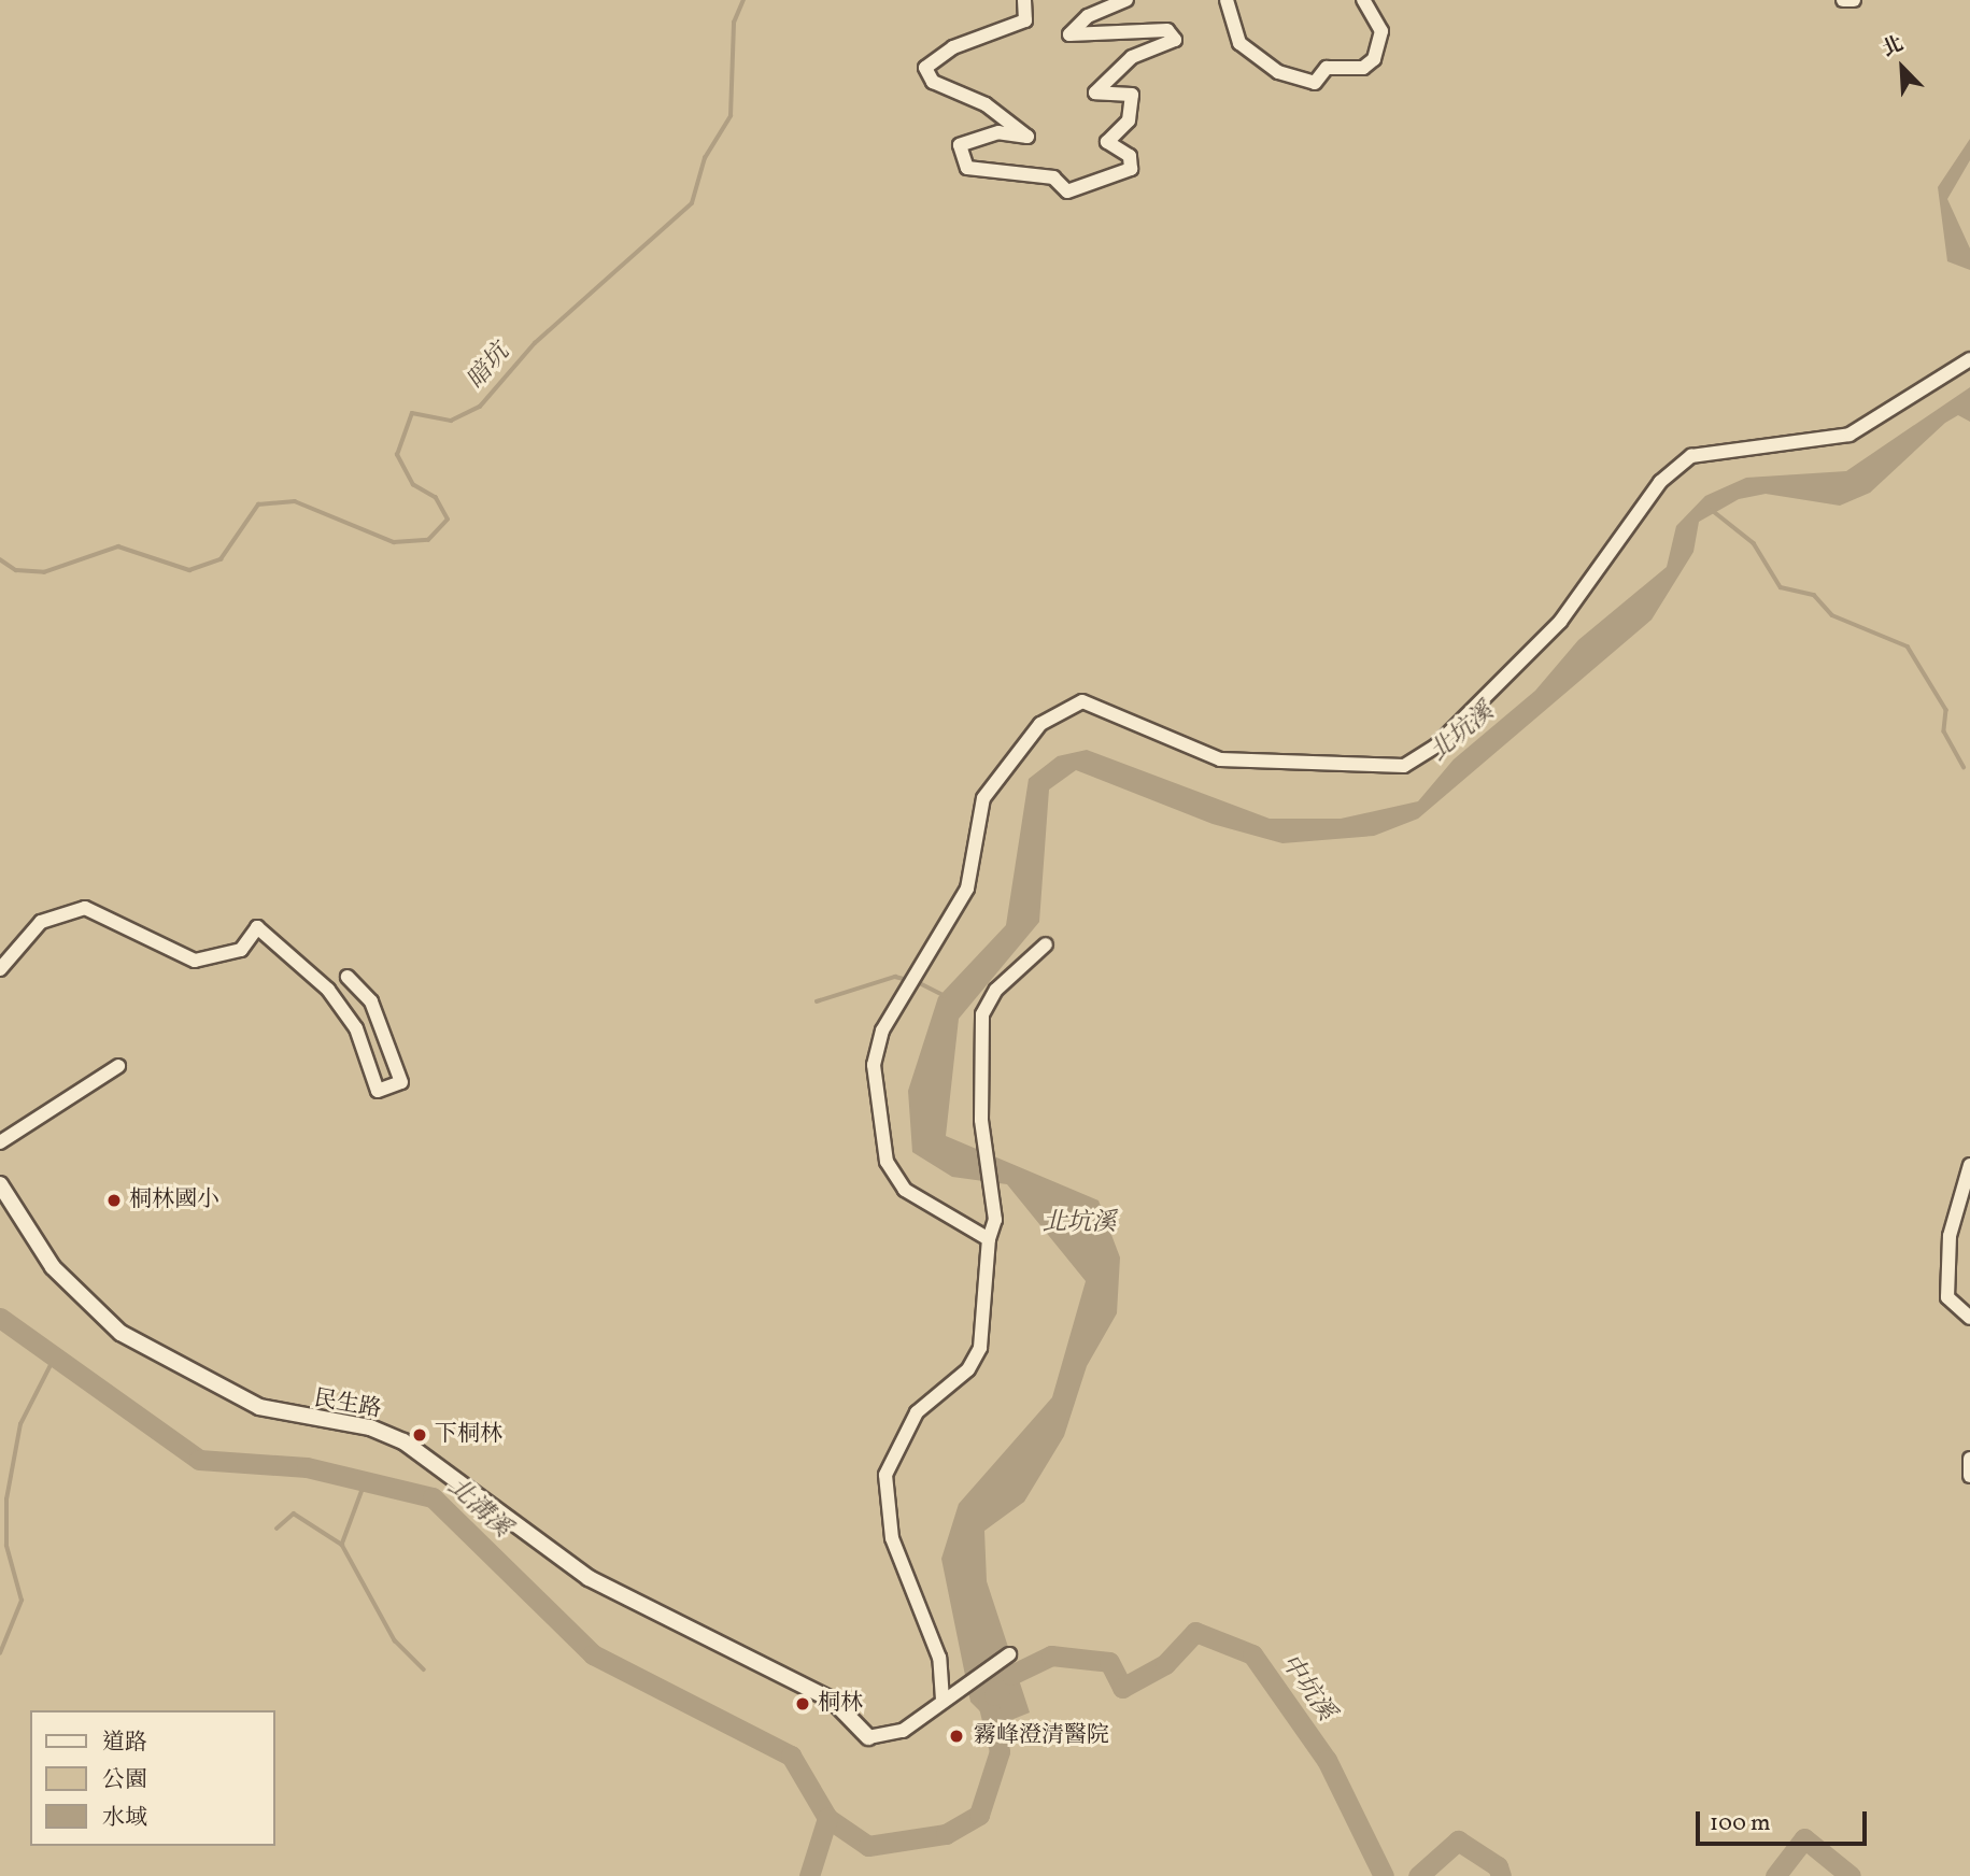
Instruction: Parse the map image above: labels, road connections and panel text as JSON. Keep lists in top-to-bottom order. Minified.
{"streets":{"street":["民生路"]},"water":["暗坑","北坑溪","北溝溪","中坑溪"],"places":["桐林國小","下桐林","桐林","霧峰澄清醫院"],"legend":["道路","公園","水域"],"scale_bar":"100 m","north":"top left"}
